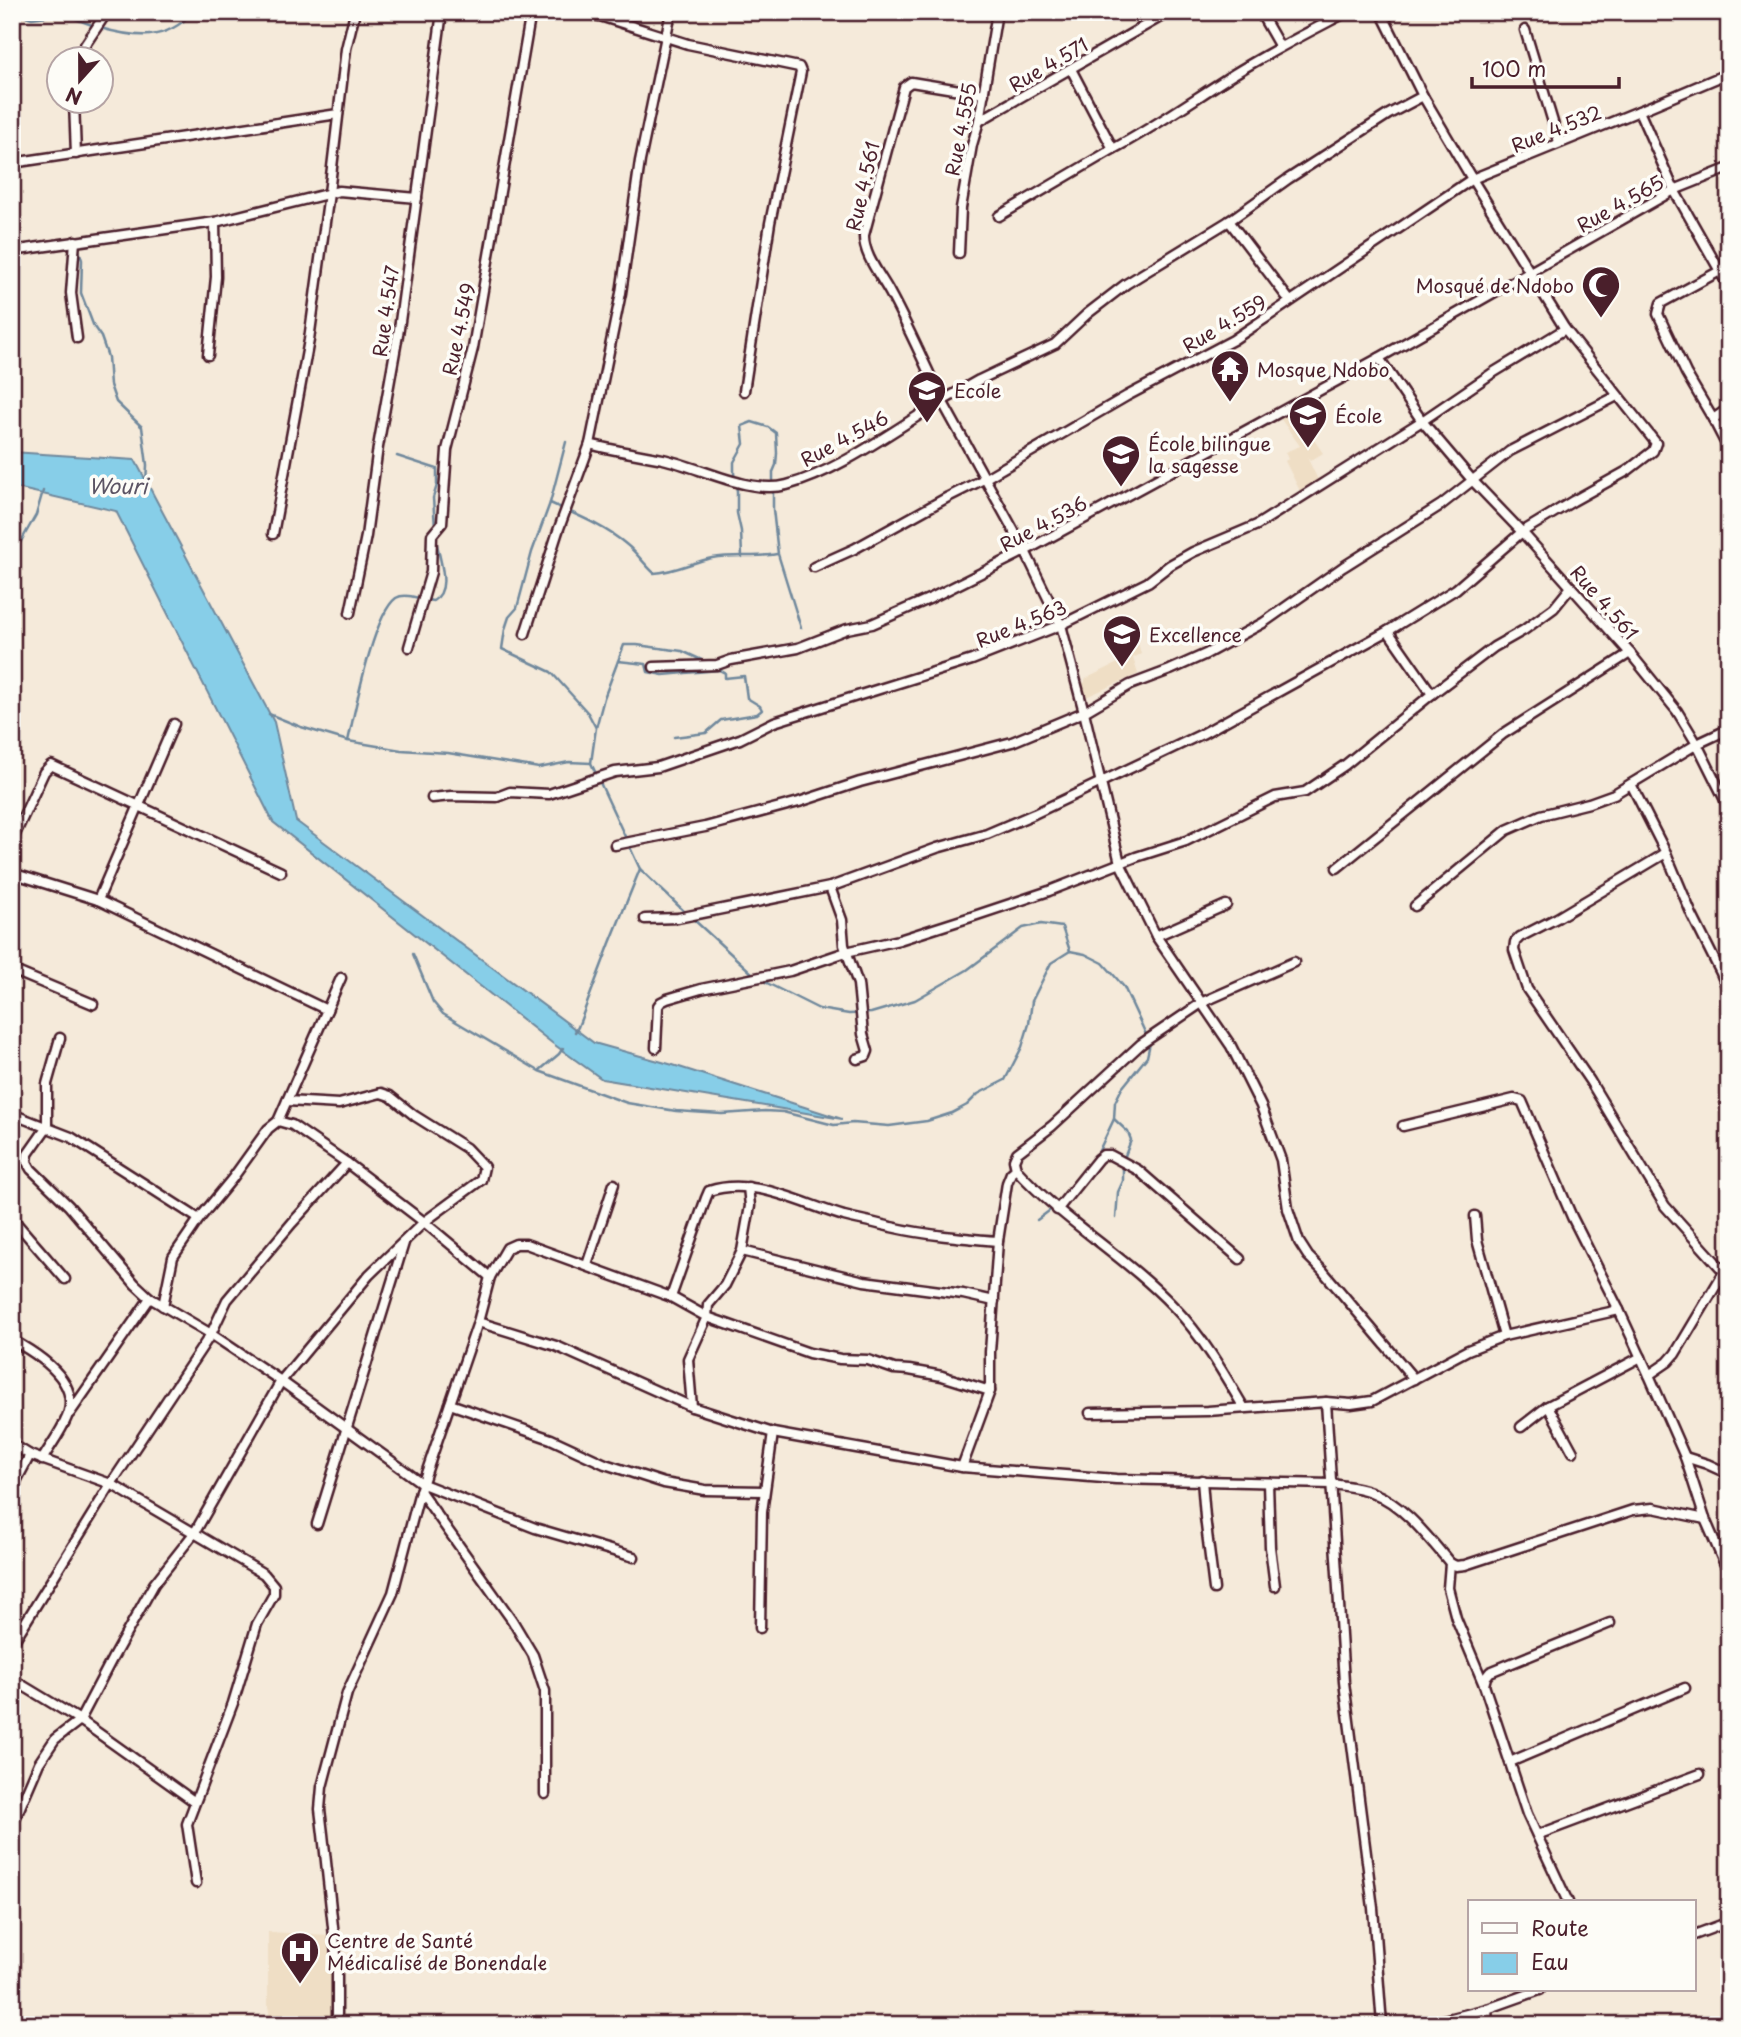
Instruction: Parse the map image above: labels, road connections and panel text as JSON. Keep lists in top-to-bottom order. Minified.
{"streets":{"street":["Rue 4.571","Rue 4.532","Rue 4.555","Rue 4.561","Rue 4.565","Rue 4.547","Rue 4.559","Rue 4.549","Rue 4.546","Rue 4.536","Rue 4.563"]},"crossings":[["Rue 4.571","Rue 4.555"],["Rue 4.532","Rue 4.559"],["Rue 4.555","Rue 4.561"],["Rue 4.561","Rue 4.546"],["Rue 4.561","Rue 4.536"],["Rue 4.561","Rue 4.563"],["Rue 4.565","Rue 4.536"]],"water":["Wouri"],"places":{"mosque":["Mosqué de Ndobo"],"temple":["Mosque Ndobo"],"school or university":["Ecole","École","École bilingue la sagesse","Excellence"],"hospital":["Centre de Santé Médicalisé de Bonendale"]},"legend":["Route","Eau"],"scale_bar":"100 m","north":"bottom"}
